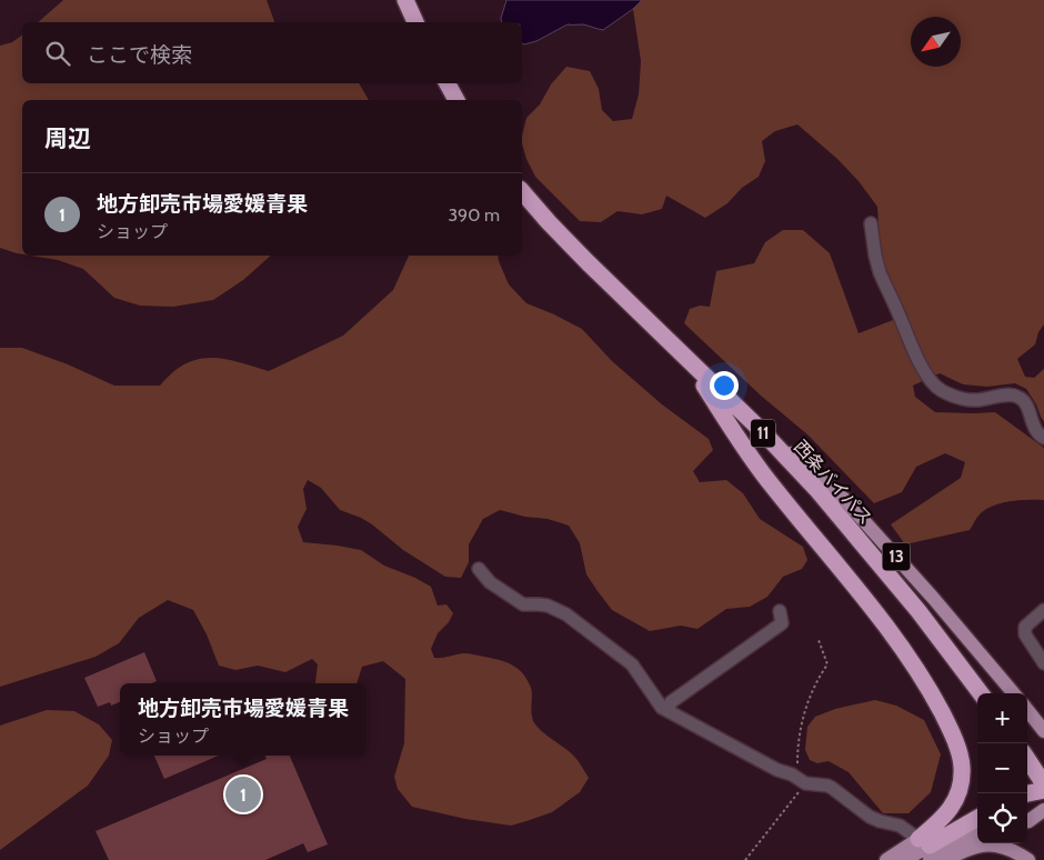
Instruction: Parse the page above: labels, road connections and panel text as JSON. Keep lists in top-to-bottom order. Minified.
{"streets":{"highway":["11","西条バイパス"],"main road":["13"]},"crossings":[["11","西条バイパス"],["西条バイパス","13"]],"north":"bottom left","page":{"search":"ここで検索","heading":"周辺","list":[{"mark":"1","name":"地方卸売市場愛媛青果","note":"ショップ","value":"390 m"}],"popup":["地方卸売市場愛媛青果","ショップ"],"map_buttons":["+","−"],"pins":"1"}}
